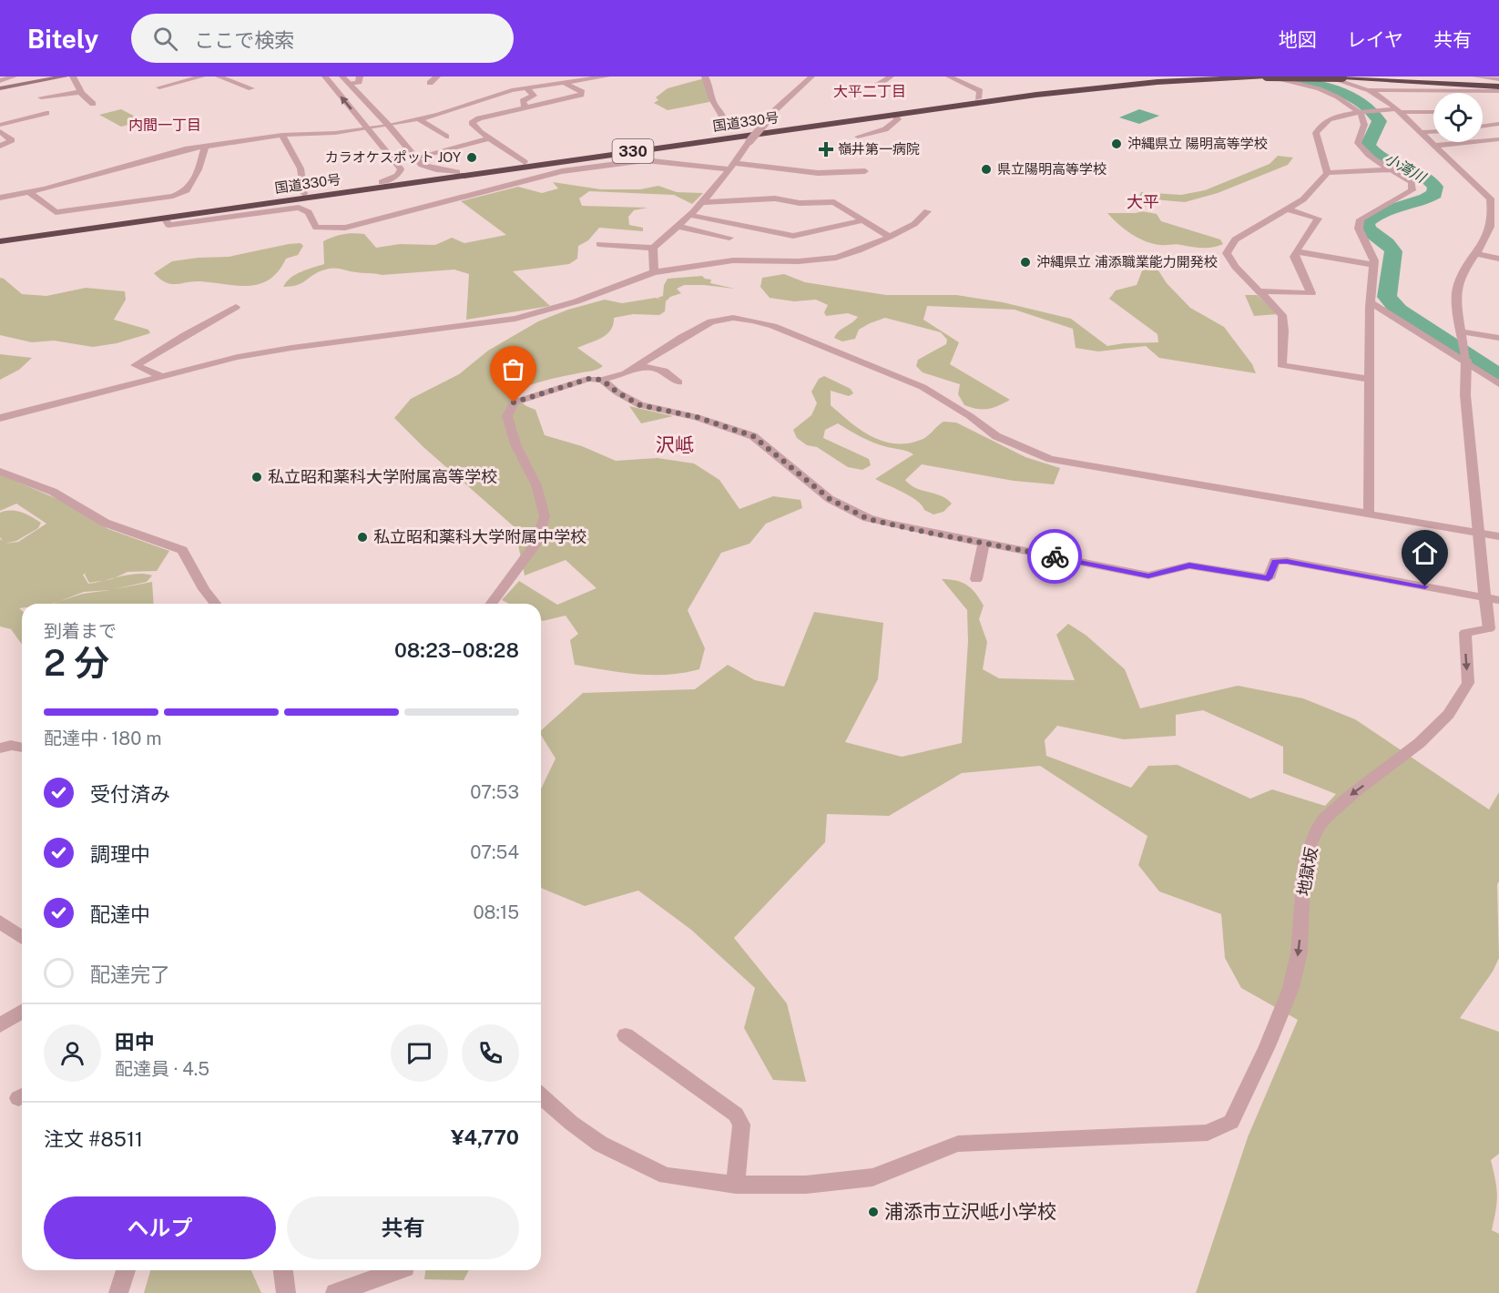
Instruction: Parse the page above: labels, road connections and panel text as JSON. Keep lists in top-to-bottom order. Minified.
{"streets":{"highway":["国道330号","330"],"street":["地獄坂"]},"one_way":["地獄坂"],"districts":["大平二丁目","内間一丁目","大平","沢岻"],"water":["小湾川"],"places":{"other":["沖縄県立 陽明高等学校","カラオケスポット JOY","県立陽明高等学校","沖縄県立 浦添職業能力開発校","私立昭和薬科大学附属高等学校","私立昭和薬科大学附属中学校","浦添市立沢岻小学校"],"health":["嶺井第一病院"]},"page":{"header":"Bitely","search":"ここで検索","nav":["地図","レイヤ","共有"],"heading":["2 分","到着まで","08:23–08:28"],"panel":["田中","配達員 · 4.5","注文 #8511","¥4,770"],"bar":"配達中 · 180 m","list":[["受付済み","07:53"],["調理中","07:54"],["配達中","08:15"],"配達完了"],"buttons":["ヘルプ","共有"]}}
